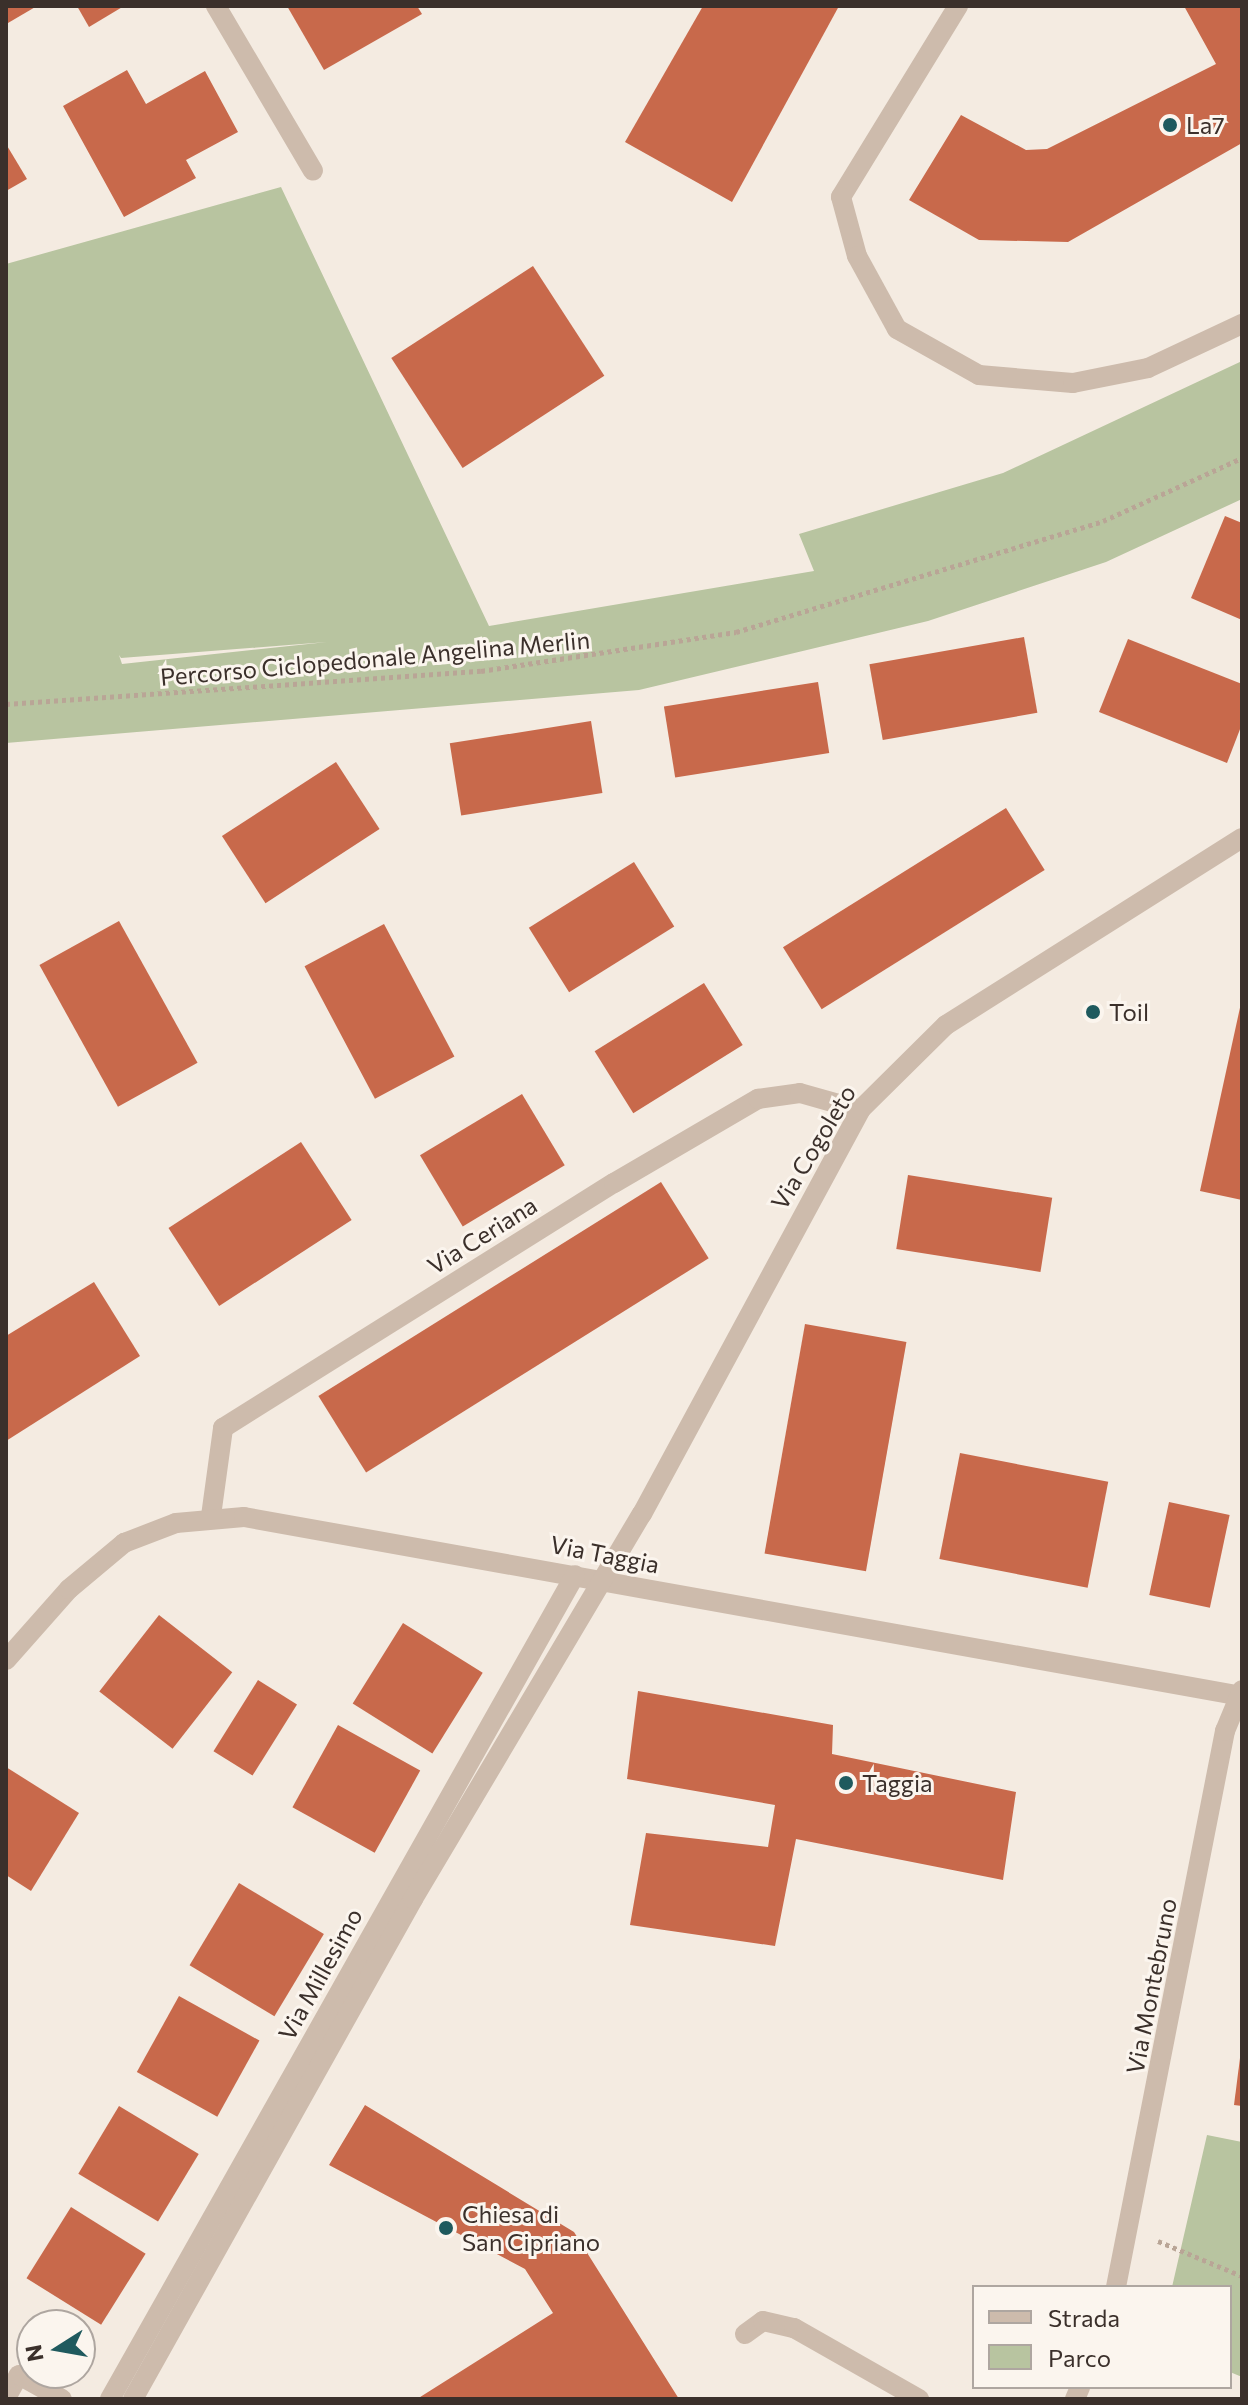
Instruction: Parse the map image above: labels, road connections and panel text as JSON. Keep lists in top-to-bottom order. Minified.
{"streets":{"street":["Via Cogoleto","Via Ceriana","Via Taggia","Via Millesimo","Via Montebruno"],"path":["Percorso Ciclopedonale Angelina Merlin"]},"crossings":[["Via Cogoleto","Via Ceriana"],["Via Cogoleto","Via Taggia"],["Via Cogoleto","Via Millesimo"],["Via Ceriana","Via Taggia"],["Via Taggia","Via Millesimo"],["Via Taggia","Via Montebruno"]],"places":["La7","Toil","Taggia","Chiesa di San Cipriano"],"legend":["Strada","Parco"],"north":"left"}
